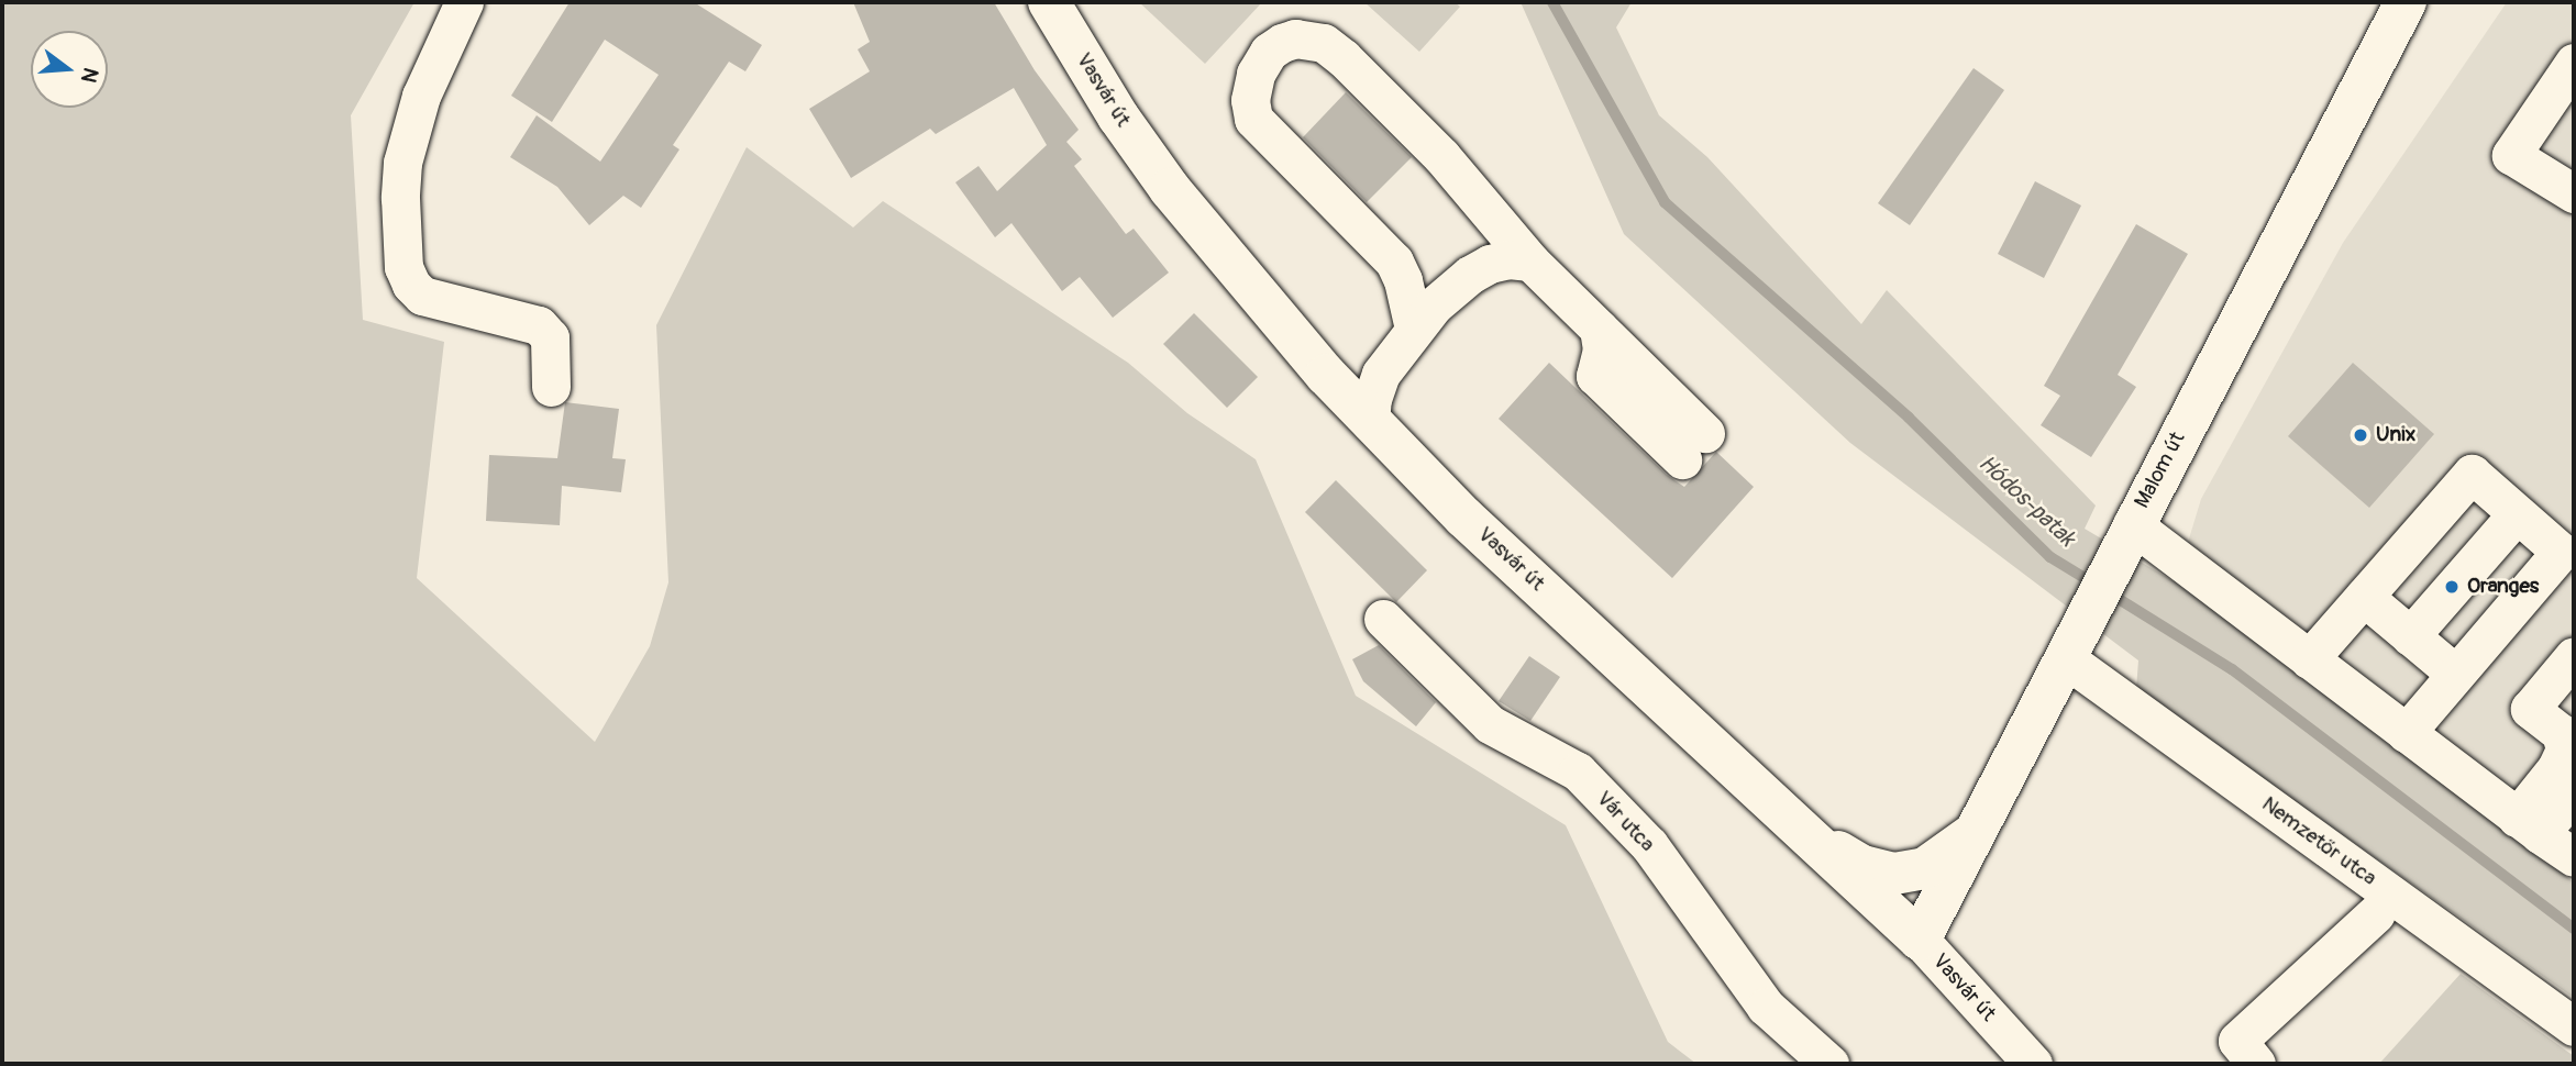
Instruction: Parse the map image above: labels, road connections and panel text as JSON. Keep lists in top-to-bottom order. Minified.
{"streets":{"main road":["Vasvár út","Malom út"],"street":["Vár utca","Nemzetőr utca"]},"crossings":[["Vasvár út","Malom út"],["Malom út","Nemzetőr utca"]],"water":["Hódos-patak"],"places":["Unix","Oranges"],"north":"right"}
